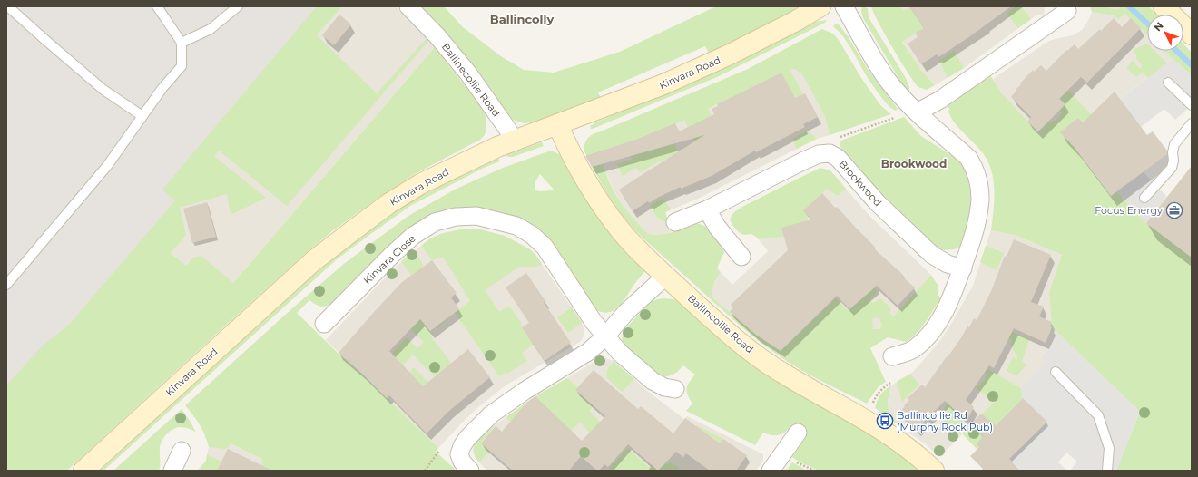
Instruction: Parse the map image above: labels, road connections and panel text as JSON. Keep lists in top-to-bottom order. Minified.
{"streets":{"street":["Kinvara Road","Ballinecollie Road","Brookwood","Kinvara Close","Ballincollie Road"]},"crossings":[["Kinvara Road","Ballinecollie Road"],["Kinvara Road","Ballincollie Road"]],"districts":["Ballincolly","Brookwood"],"places":{"office":["Focus Energy"],"bus stop":["Ballincollie Rd (Murphy Rock Pub)"]},"north":"top left"}
